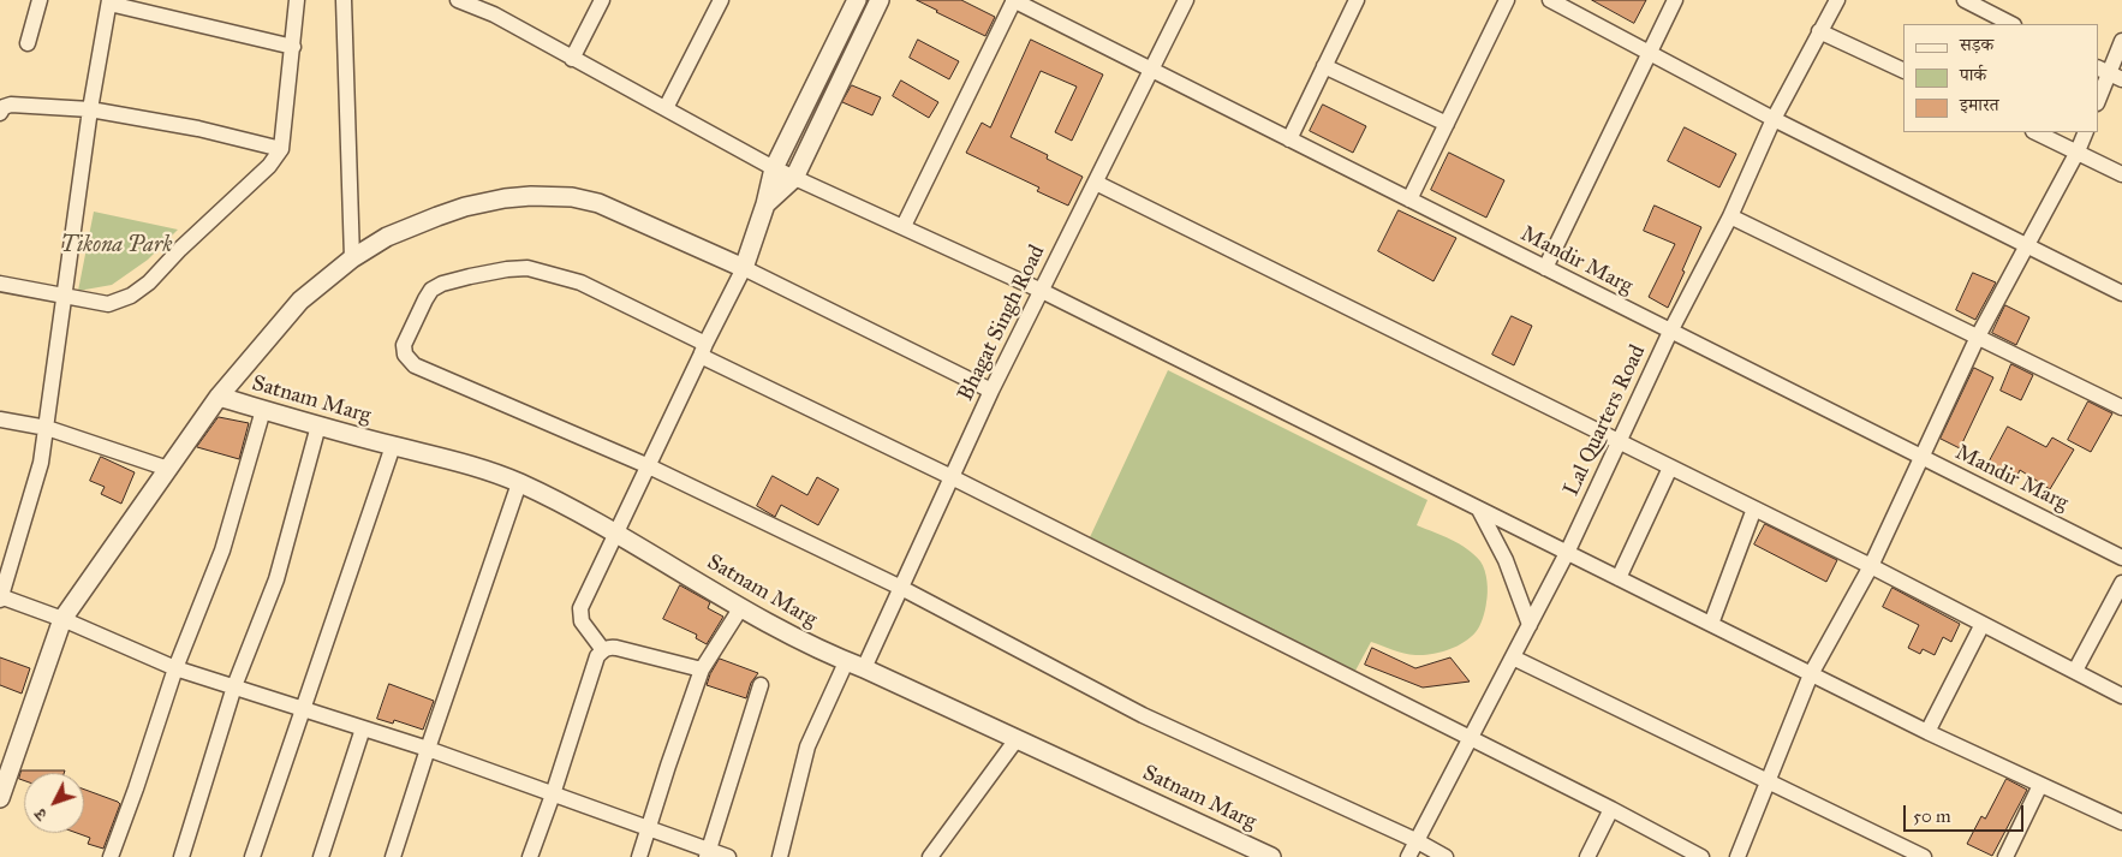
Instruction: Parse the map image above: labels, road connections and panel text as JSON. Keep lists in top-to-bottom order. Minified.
{"streets":{"street":["Mandir Marg","Bhagat Singh Road","Satnam Marg","Lal Quarters Road"]},"crossings":[["Mandir Marg","Bhagat Singh Road"],["Mandir Marg","Lal Quarters Road"],["Bhagat Singh Road","Satnam Marg"]],"parks":["Tikona Park"],"legend":["सड़क","पार्क","इमारत"],"scale_bar":"50 m","north":"bottom left"}
